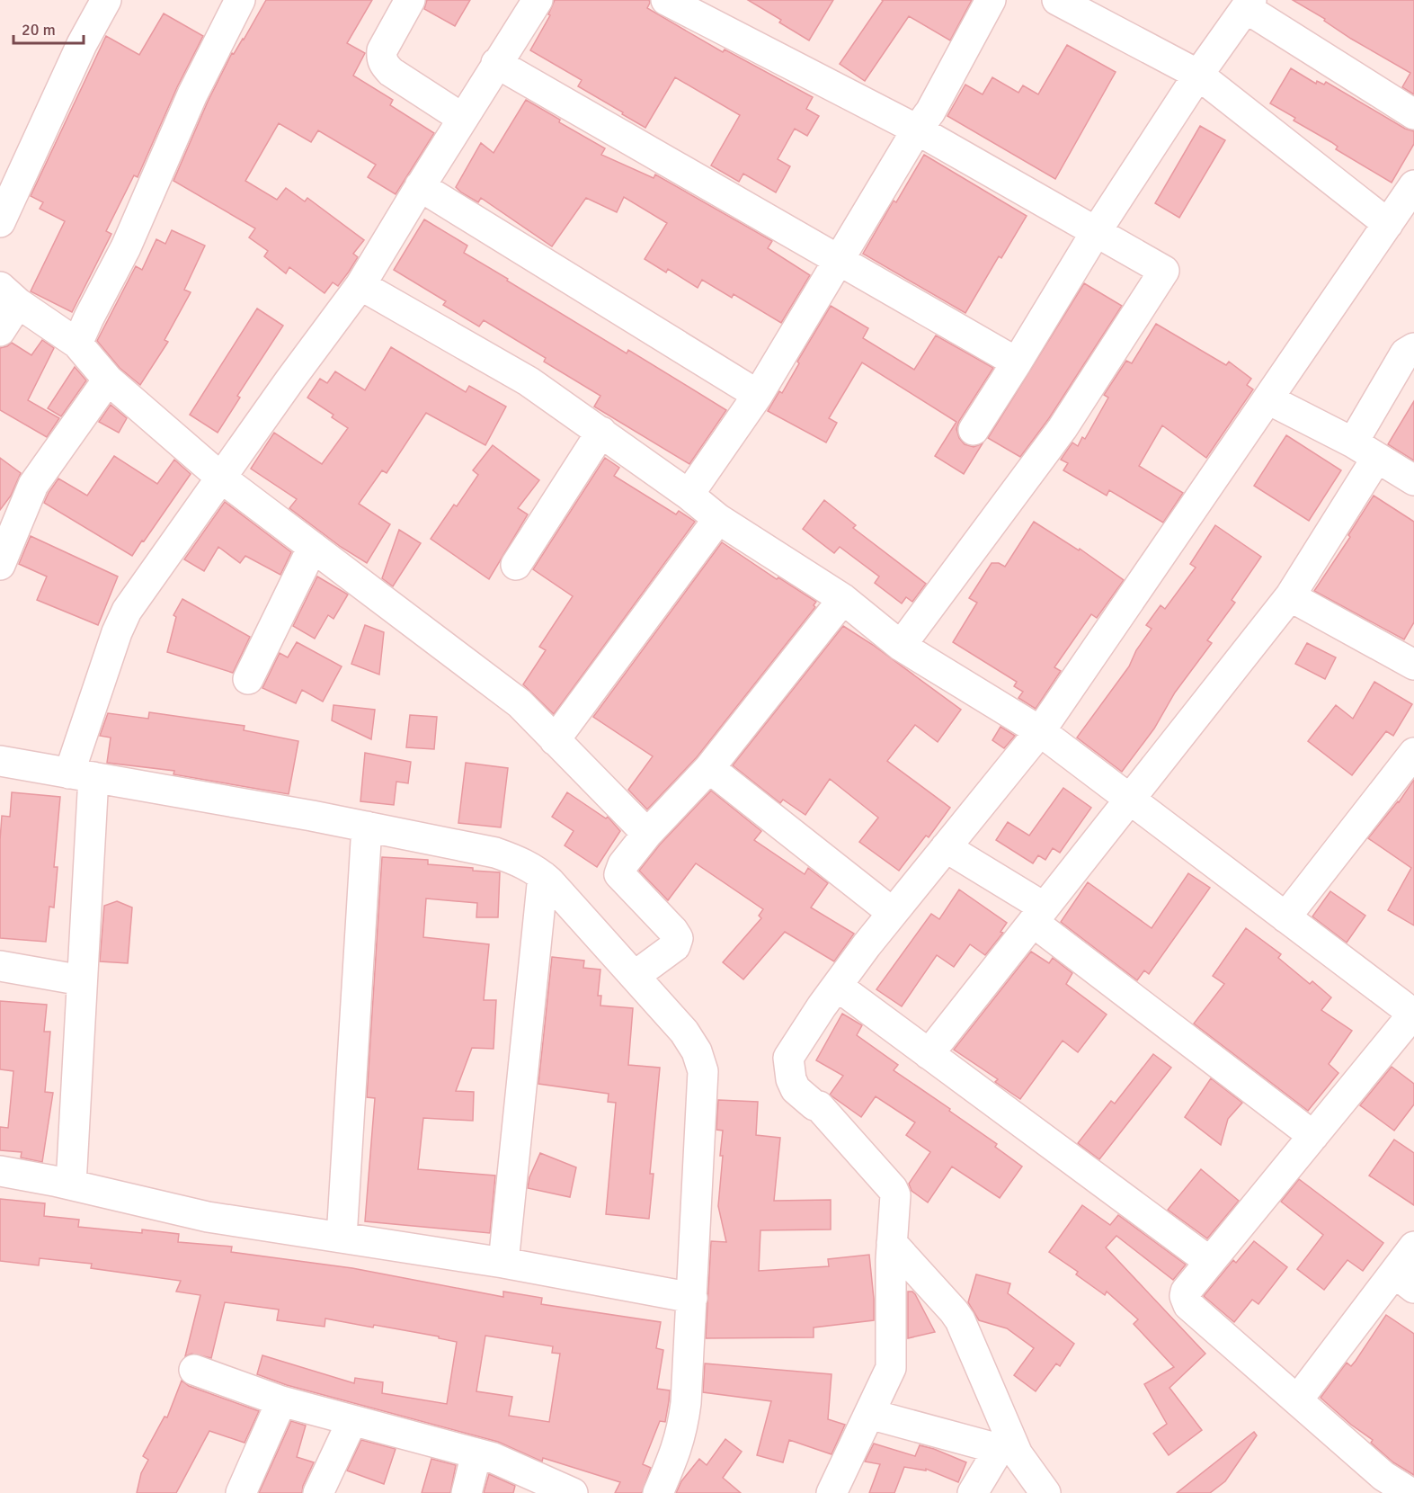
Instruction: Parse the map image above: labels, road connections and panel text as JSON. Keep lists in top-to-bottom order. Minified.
{"scale_bar":"20 m"}
